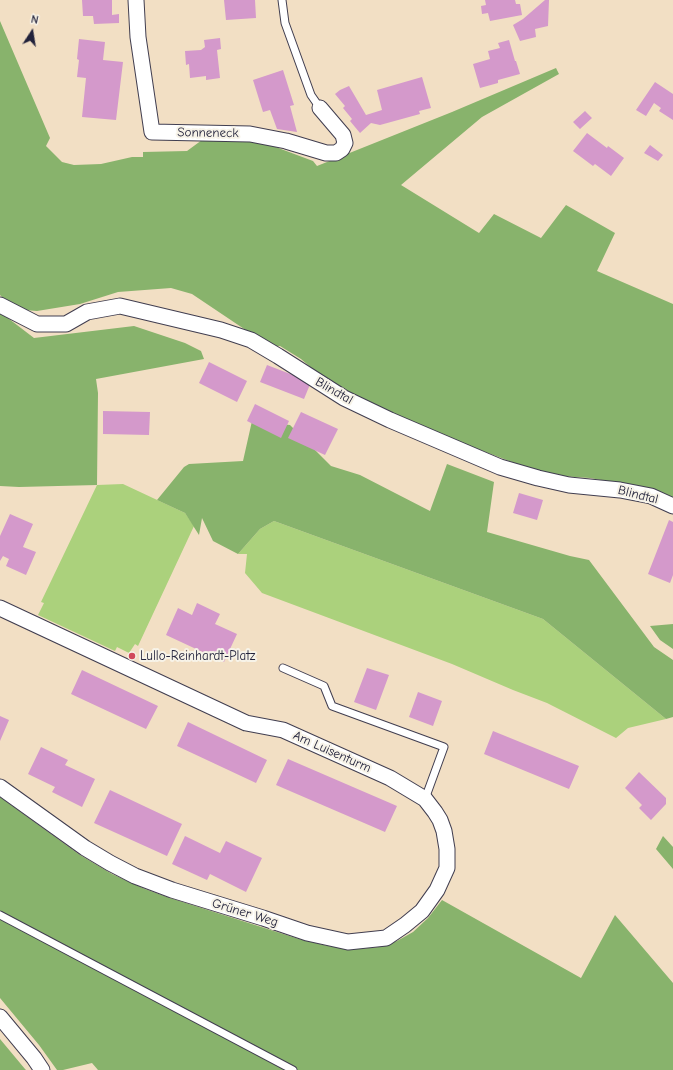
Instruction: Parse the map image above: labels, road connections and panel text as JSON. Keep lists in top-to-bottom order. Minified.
{"streets":{"street":["Sonneneck","Blindtal","Am Luisenturm","Grüner Weg"]},"crossings":[["Am Luisenturm","Grüner Weg"]],"places":["Lullo-Reinhardt-Platz"],"north":"top"}
